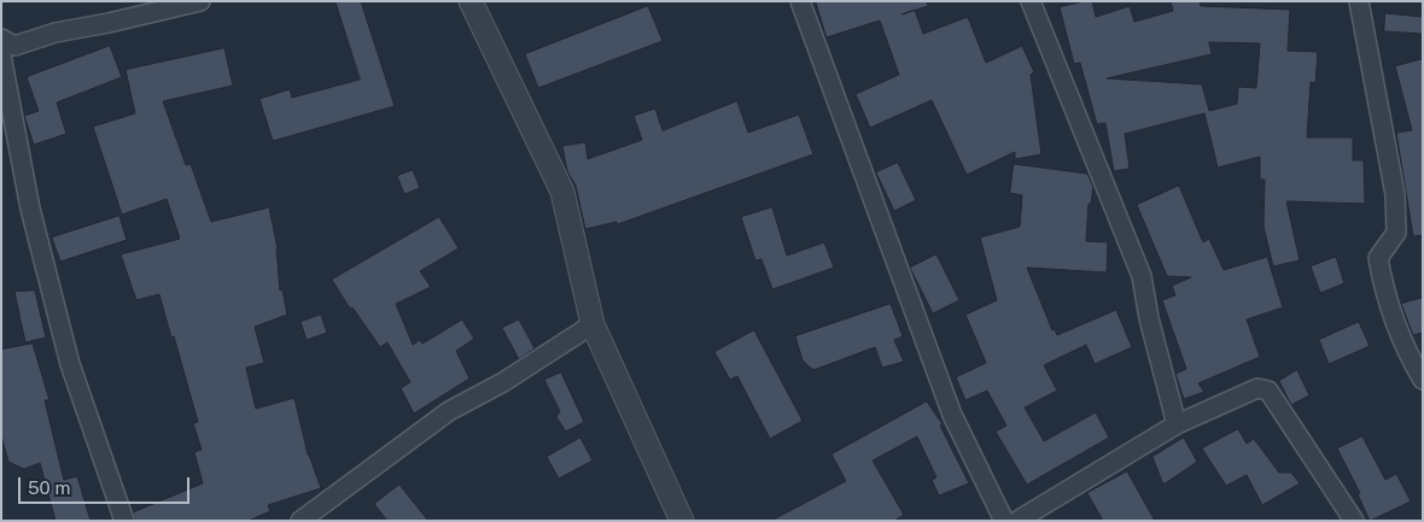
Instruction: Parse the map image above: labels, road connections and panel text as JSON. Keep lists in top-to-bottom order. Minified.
{"scale_bar":"50 m"}
